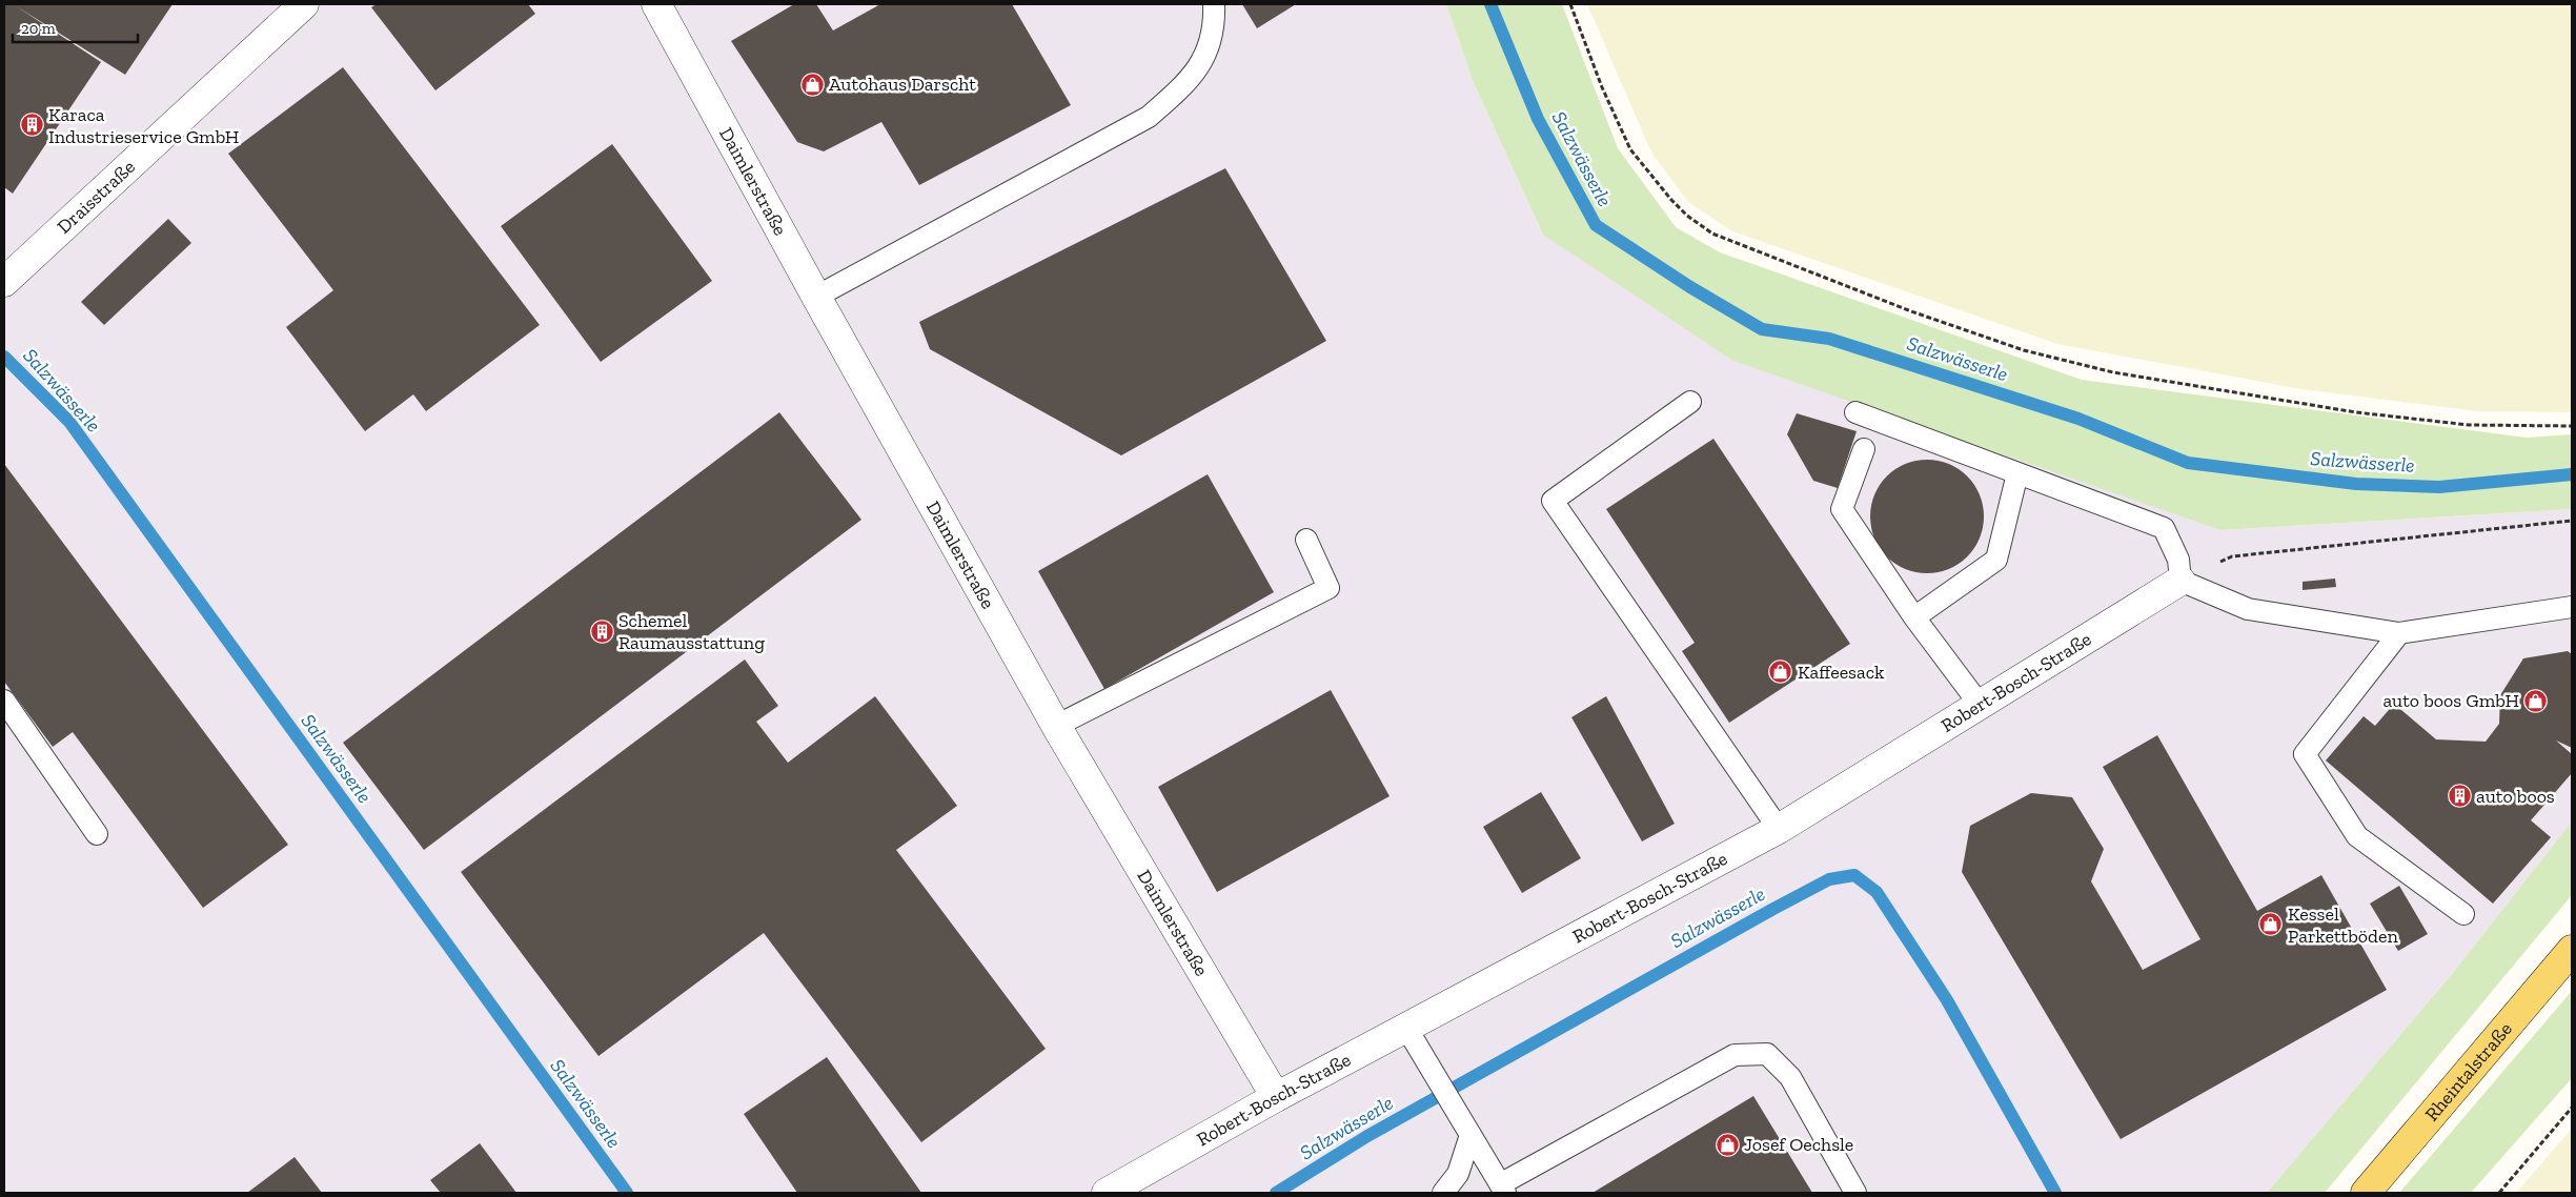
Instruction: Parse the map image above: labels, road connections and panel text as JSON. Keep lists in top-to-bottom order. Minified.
{"streets":{"main road":["Rheintalstraße"],"street":["Daimlerstraße","Draisstraße","Robert-Bosch-Straße"]},"crossings":[["Daimlerstraße","Robert-Bosch-Straße"]],"water":["Salzwässerle"],"places":{"shop":["Autohaus Darscht","Kaffeesack","auto boos GmbH","Kessel Parkettböden","Josef Oechsle"],"building":["Karaca Industrieservice GmbH","Schemel Raumausstattung","auto boos"]},"scale_bar":"20 m"}
